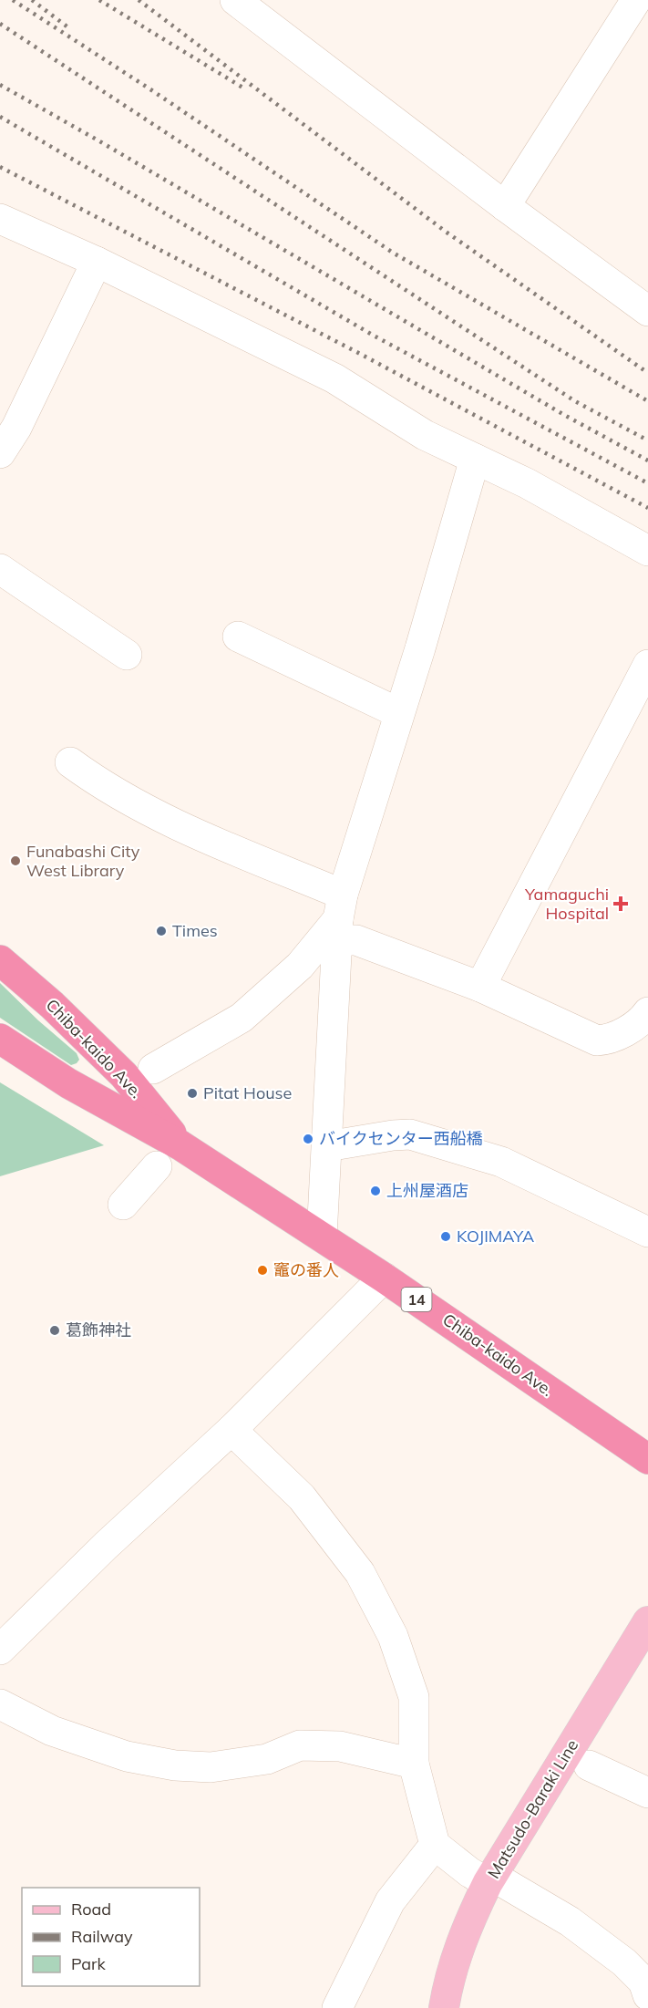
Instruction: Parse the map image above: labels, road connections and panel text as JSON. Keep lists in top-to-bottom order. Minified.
{"streets":{"highway":["Chiba-kaido Ave.","14"],"main road":["Matsudo-Baraki Line"]},"places":{"other":["Funabashi City West Library","Times","Pitat House","バイクセンター西船橋","上州屋酒店","KOJIMAYA","竈の番人","葛飾神社"],"health":["Yamaguchi Hospital"]},"legend":["Road","Railway","Park"]}
